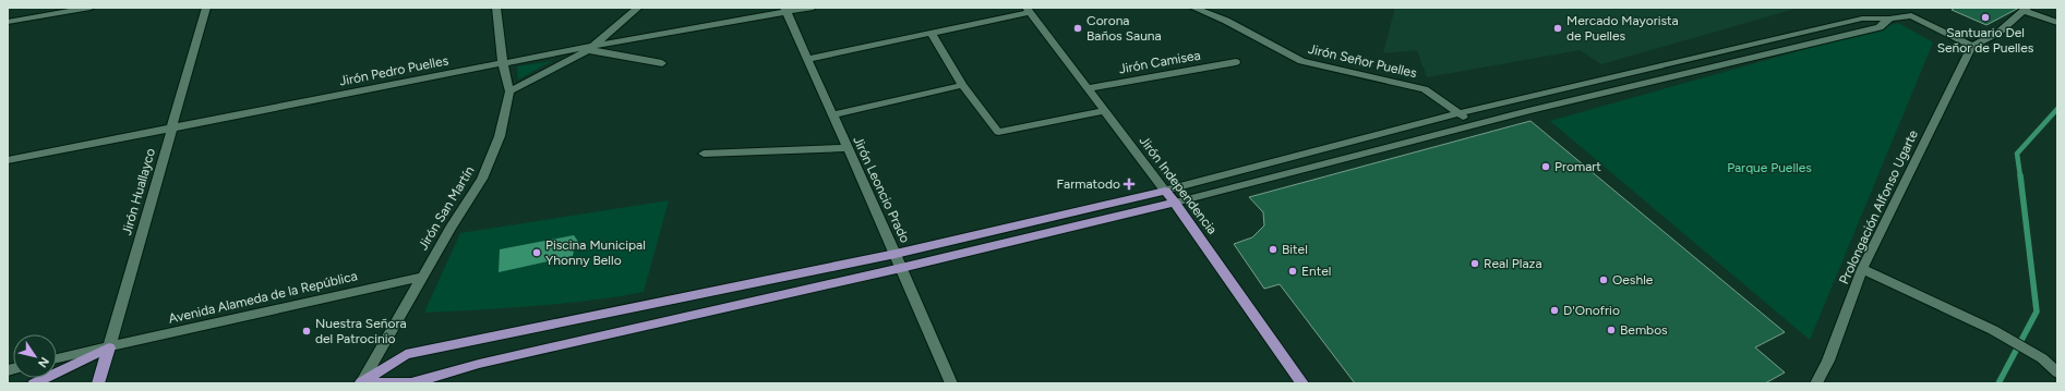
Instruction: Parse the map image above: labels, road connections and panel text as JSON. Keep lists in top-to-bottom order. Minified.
{"streets":{"main road":["Jirón Independencia","Jirón Huallayco","Avenida Alameda de la República"],"street":["Jirón Señor Puelles","Jirón Camisea","Jirón Pedro Puelles","Jirón Leoncio Prado","Prolongación Alfonso Ugarte","Jirón San Martín"]},"crossings":[["Jirón Camisea","Jirón Independencia"],["Jirón Pedro Puelles","Jirón Leoncio Prado"],["Jirón Pedro Puelles","Jirón Huallayco"],["Jirón Pedro Puelles","Jirón San Martín"],["Jirón Huallayco","Avenida Alameda de la República"],["Jirón San Martín","Avenida Alameda de la República"]],"parks":["Parque Puelles"],"places":{"other":["Santuario Del Señor de Puelles","Corona Baños Sauna","Mercado Mayorista de Puelles","Promart","Bitel","Piscina Municipal Yhonny Bello","Real Plaza","Entel","Oeshle","D'Onofrio","Bembos","Nuestra Señora del Patrocinio"],"health":["Farmatodo"]},"north":"bottom right"}
